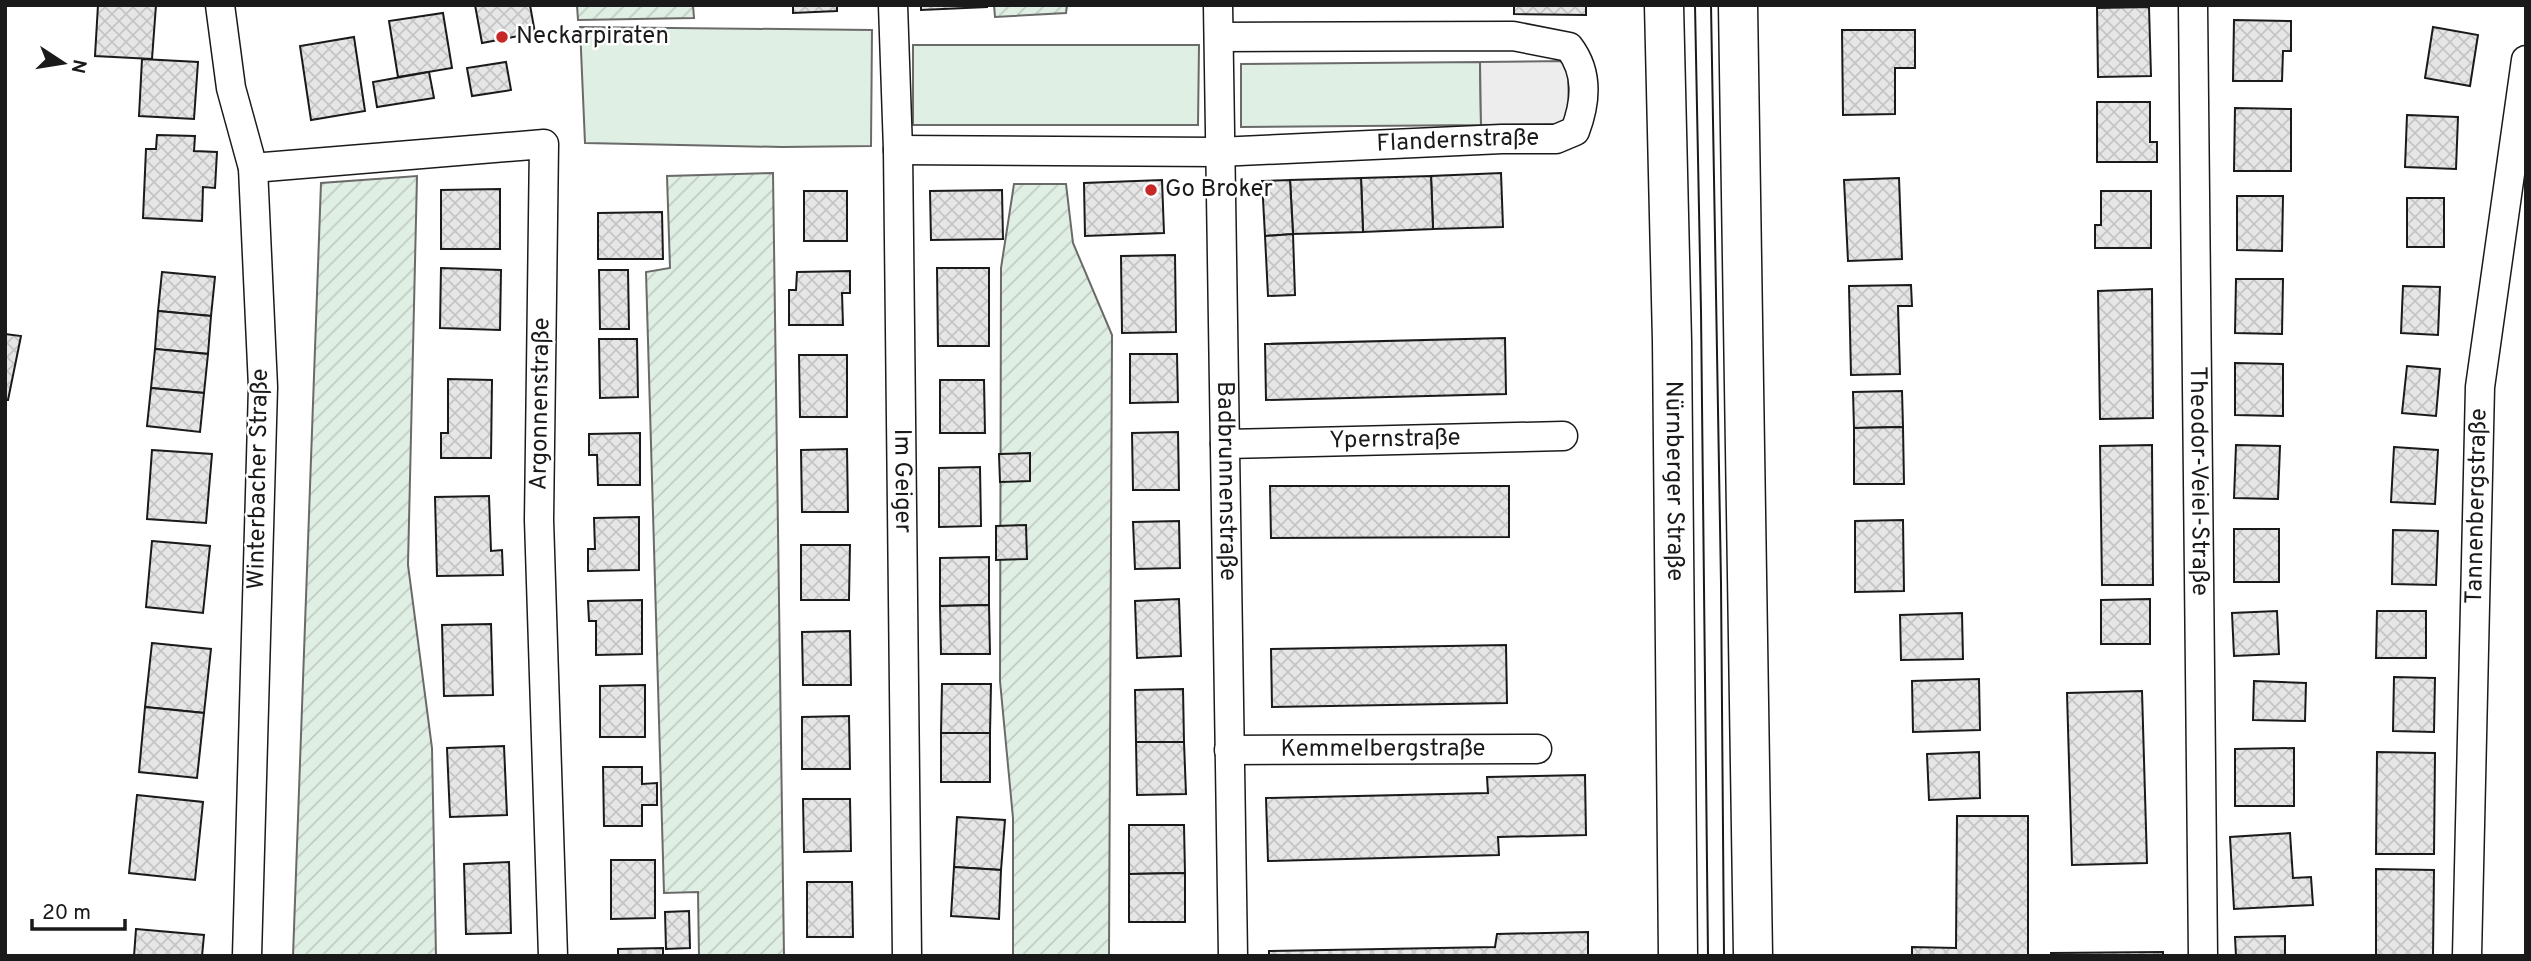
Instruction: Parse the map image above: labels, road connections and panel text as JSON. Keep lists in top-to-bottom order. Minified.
{"streets":{"main road":["Nürnberger Straße"],"street":["Flandernstraße","Argonnenstraße","Ypernstraße","Winterbacher Straße","Im Geiger","Badbrunnenstraße","Theodor-Veiel-Straße","Tannenbergstraße","Kemmelbergstraße"]},"crossings":[["Flandernstraße","Im Geiger"],["Flandernstraße","Badbrunnenstraße"],["Argonnenstraße","Winterbacher Straße"],["Ypernstraße","Badbrunnenstraße"],["Badbrunnenstraße","Kemmelbergstraße"]],"places":["Neckarpiraten","Go Broker"],"scale_bar":"20 m","north":"right"}
